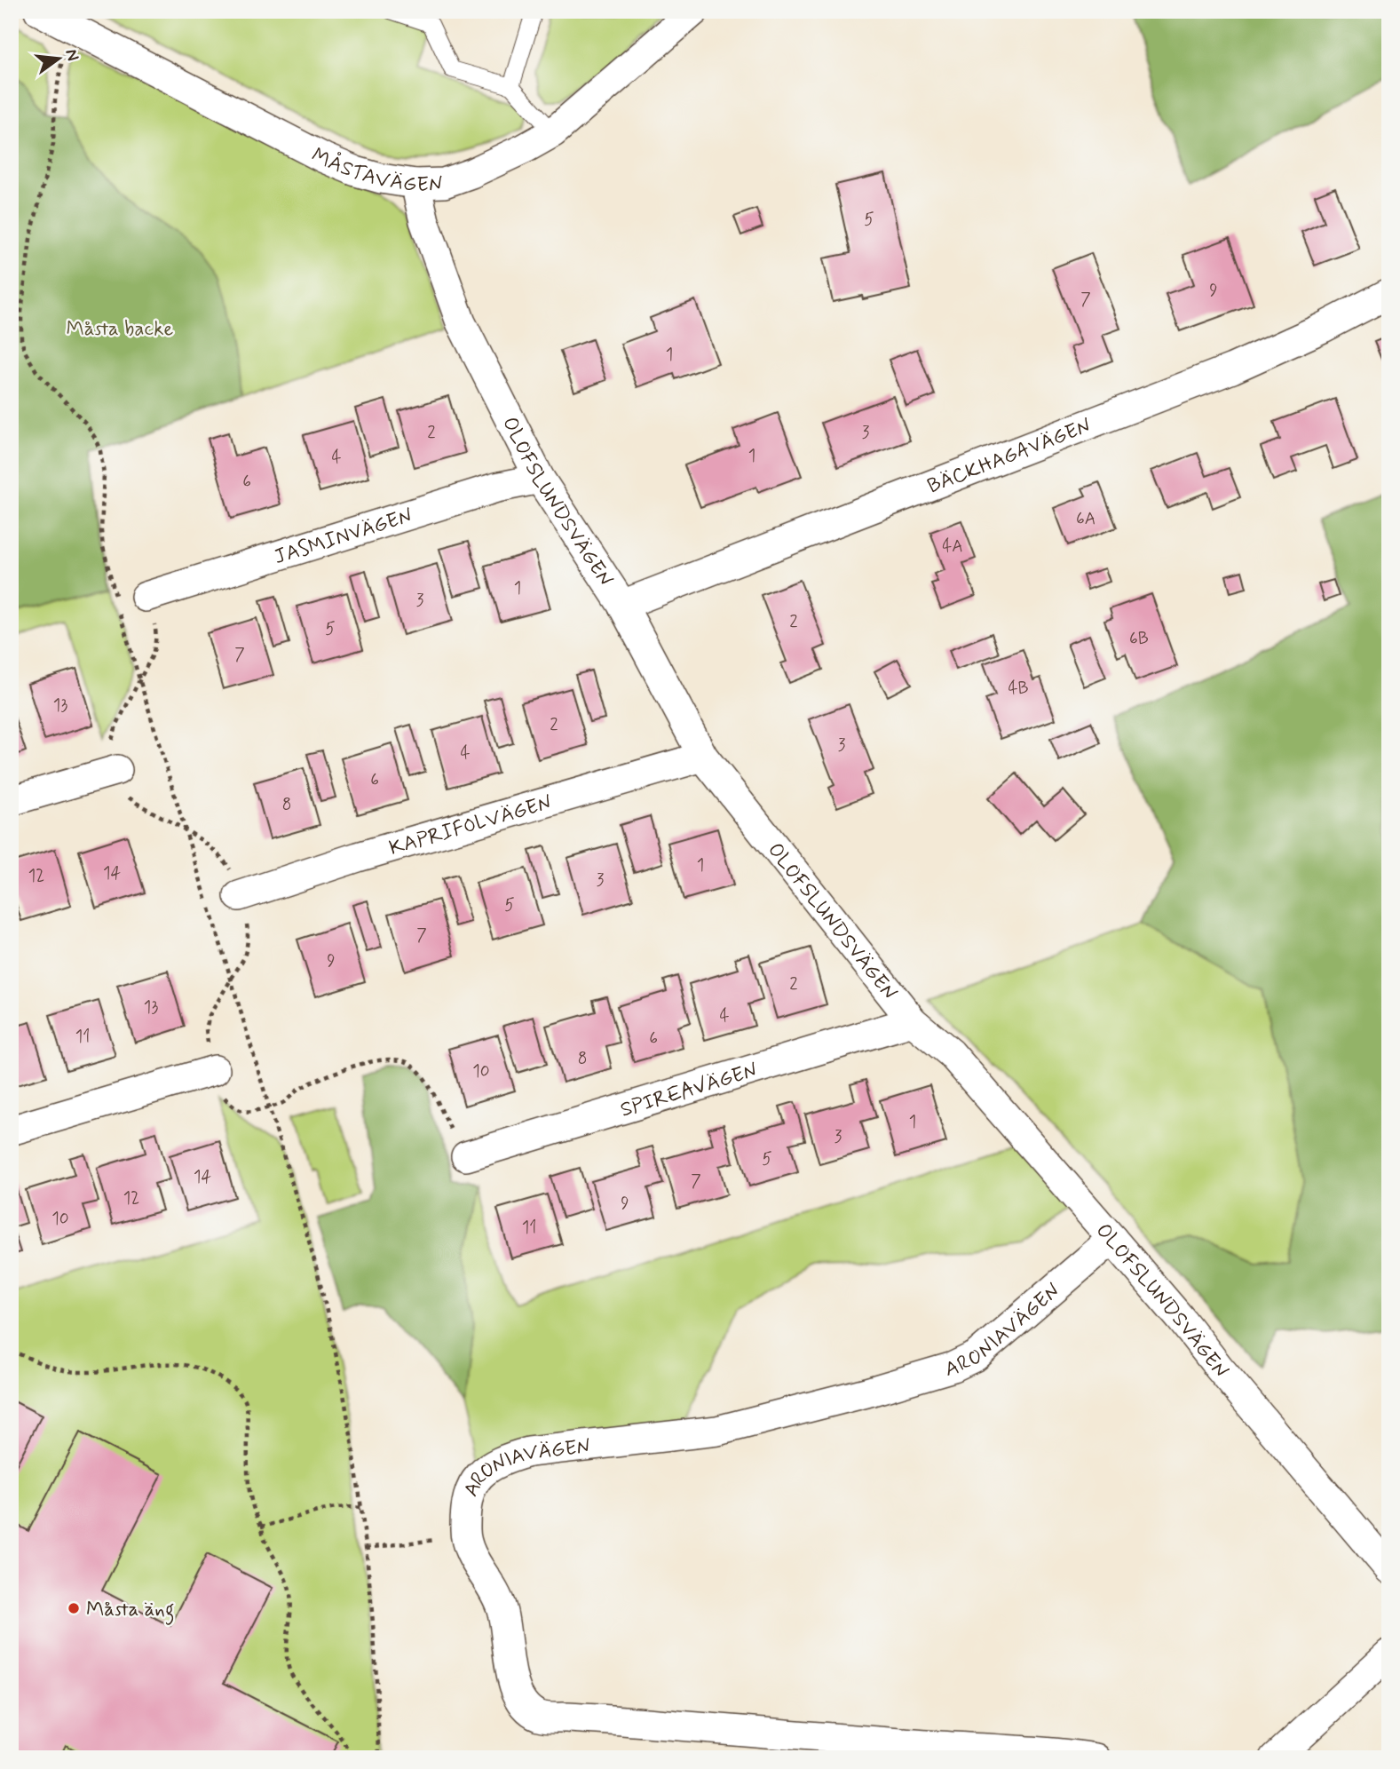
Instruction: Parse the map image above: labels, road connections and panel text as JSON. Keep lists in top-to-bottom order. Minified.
{"streets":{"street":["MÅSTAVÄGEN","BÄCKHAGAVÄGEN","OLOFSLUNDSVÄGEN","JASMINVÄGEN","KAPRIFOLVÄGEN","SPIREAVÄGEN","ARONIAVÄGEN"]},"crossings":[["MÅSTAVÄGEN","OLOFSLUNDSVÄGEN"],["BÄCKHAGAVÄGEN","OLOFSLUNDSVÄGEN"],["OLOFSLUNDSVÄGEN","JASMINVÄGEN"],["OLOFSLUNDSVÄGEN","KAPRIFOLVÄGEN"],["OLOFSLUNDSVÄGEN","SPIREAVÄGEN"],["OLOFSLUNDSVÄGEN","ARONIAVÄGEN"]],"parks":["Måsta backe"],"places":["Måsta äng"],"house_numbers":["5","9","7","1","2","3","1","4","6","6A","4A","1","3","2","5","6B","7","4B","13","2","3","4","6","8","1","14","12","3","5","7","9","2","13","4","11","6","8","10","1","3","5","14","7","12","9","10","11"],"north":"right"}
